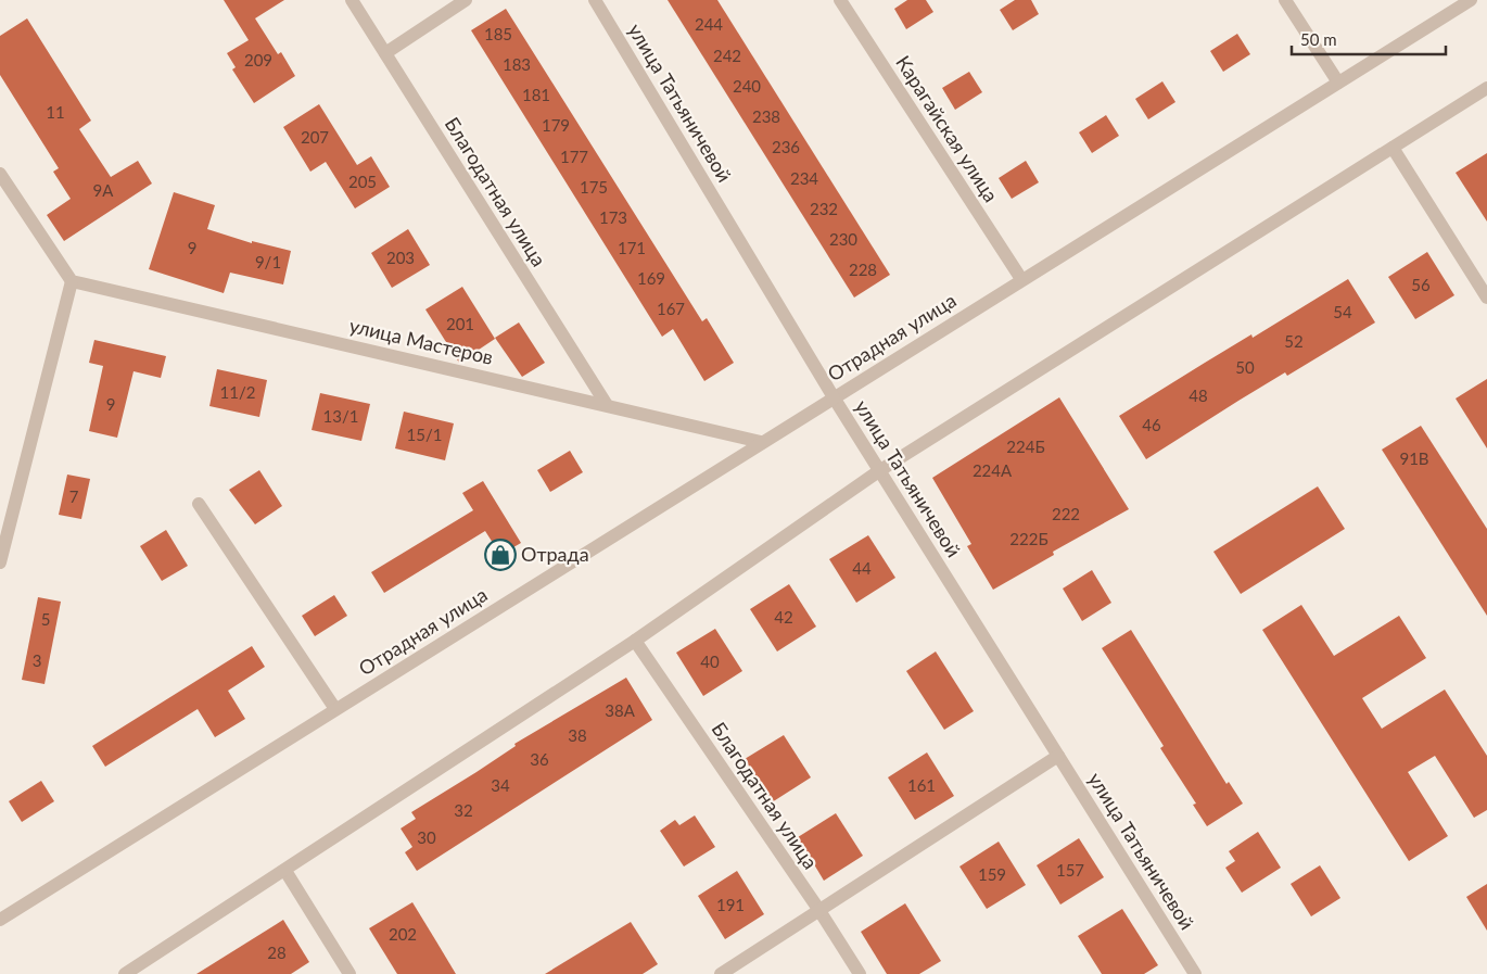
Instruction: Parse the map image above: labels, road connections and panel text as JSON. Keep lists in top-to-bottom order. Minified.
{"streets":{"street":["улица Татьяничевой","Карагайская улица","Благодатная улица","Отрадная улица","улица Мастеров"]},"crossings":[["улица Татьяничевой","Отрадная улица"],["Карагайская улица","Отрадная улица"],["Благодатная улица","улица Мастеров"],["Отрадная улица","улица Мастеров"]],"places":{"shop":["Отрада"]},"house_numbers":["244","185","242","209","183","240","181","11","238","179","207","236","177","234","205","175","9А","232","173","230","9","171","203","9/1","228","169","56","167","54","201","52","50","11/2","48","9","13/1","46","15/1","224Б","91В","224А","7","222","222Б","44","42","5","3","40","38А","38","36","34","161","32","30","157","159","191","202","28"],"scale_bar":"50 m"}
